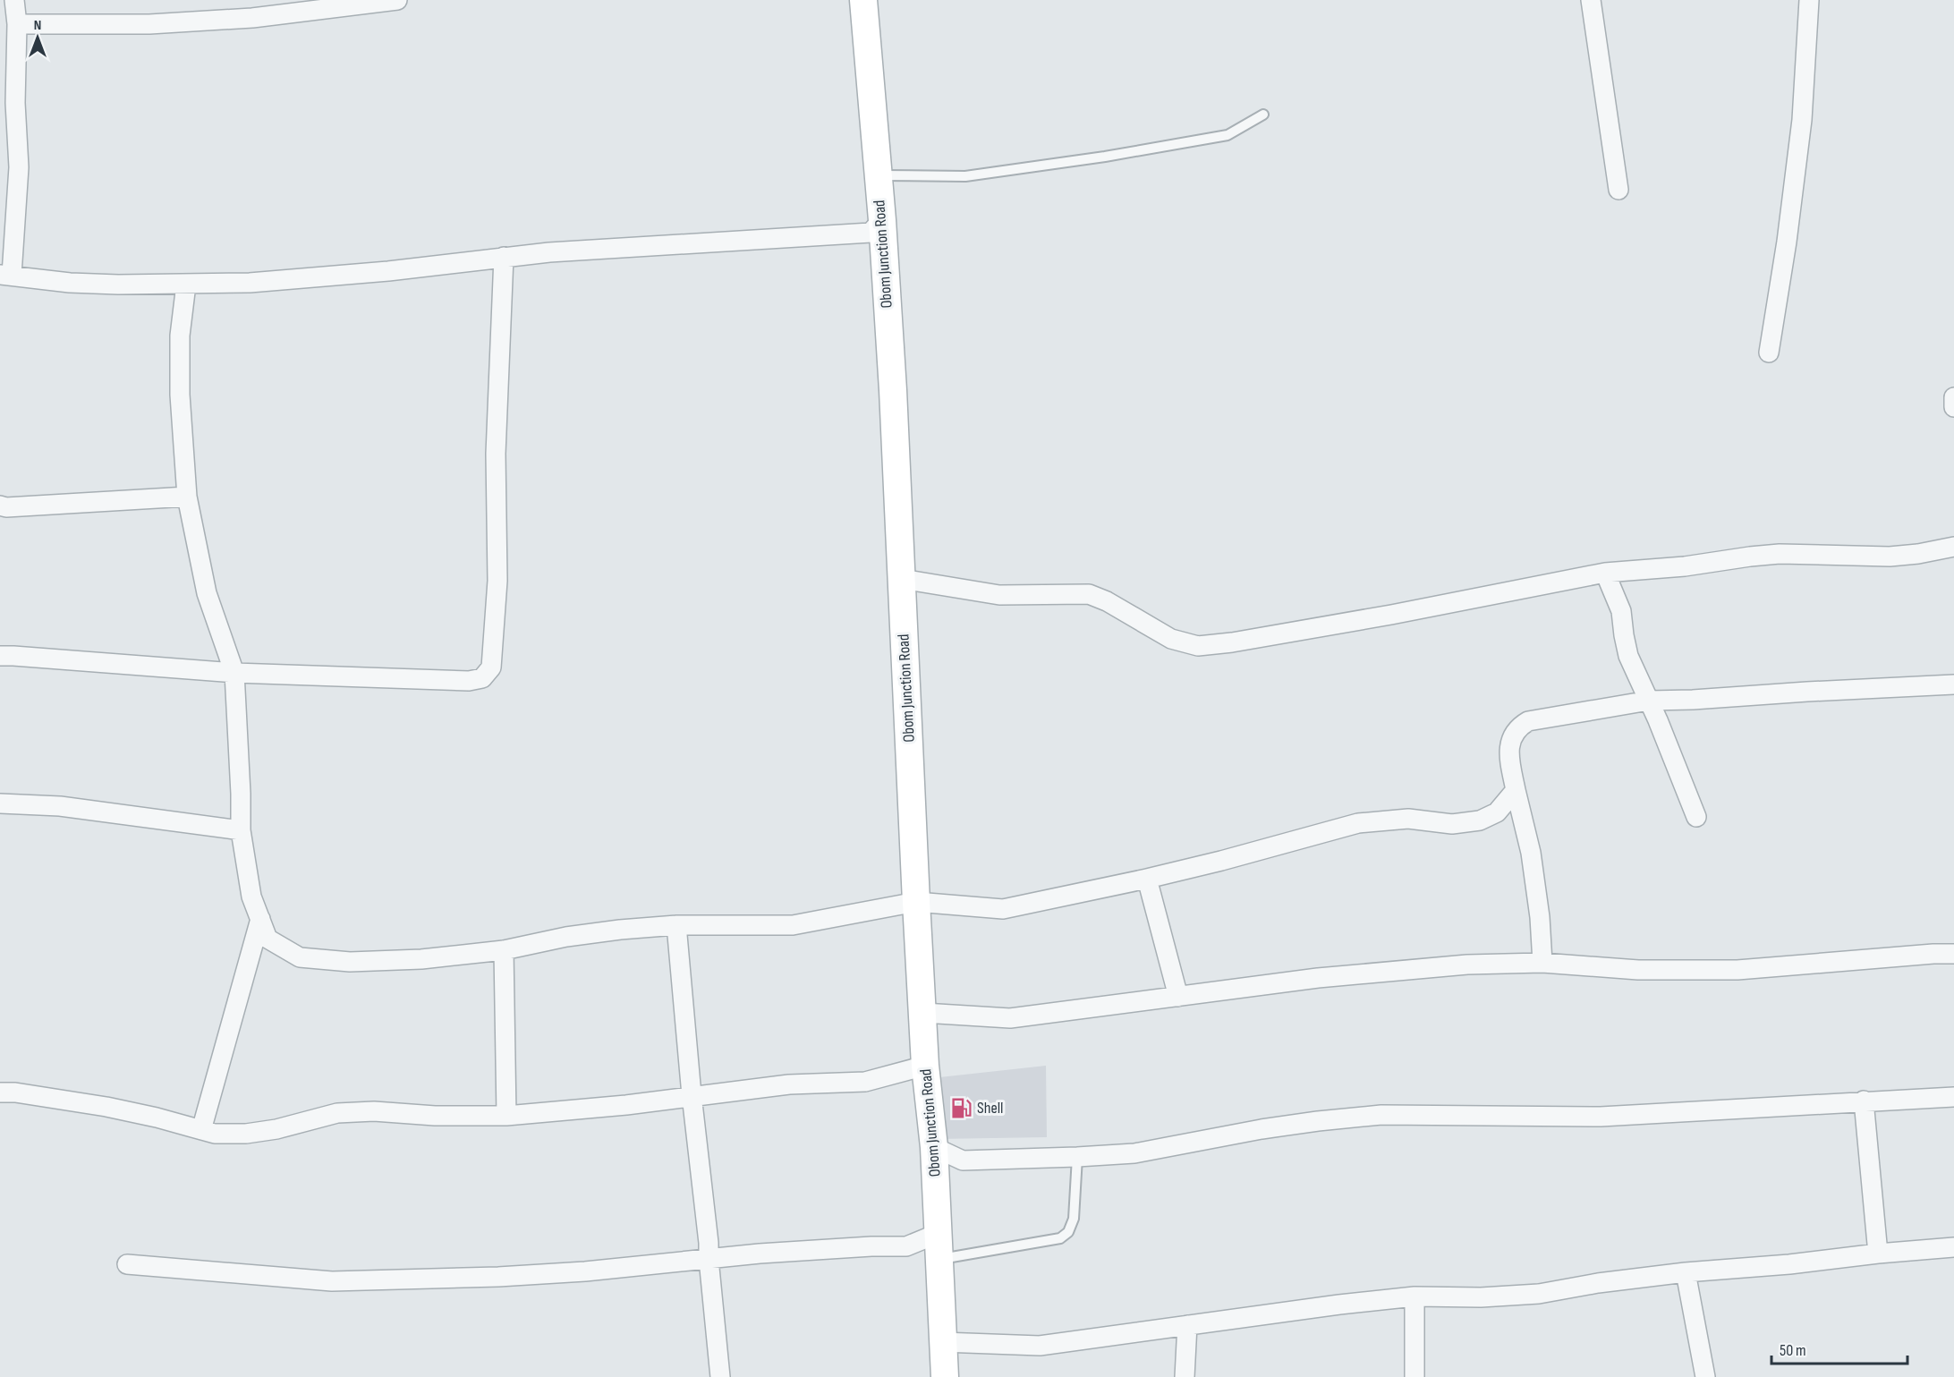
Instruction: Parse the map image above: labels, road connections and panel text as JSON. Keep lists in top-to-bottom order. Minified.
{"streets":{"main road":["Obom Junction Road"]},"places":{"fuel station":["Shell"]},"scale_bar":"50 m","north":"top"}
